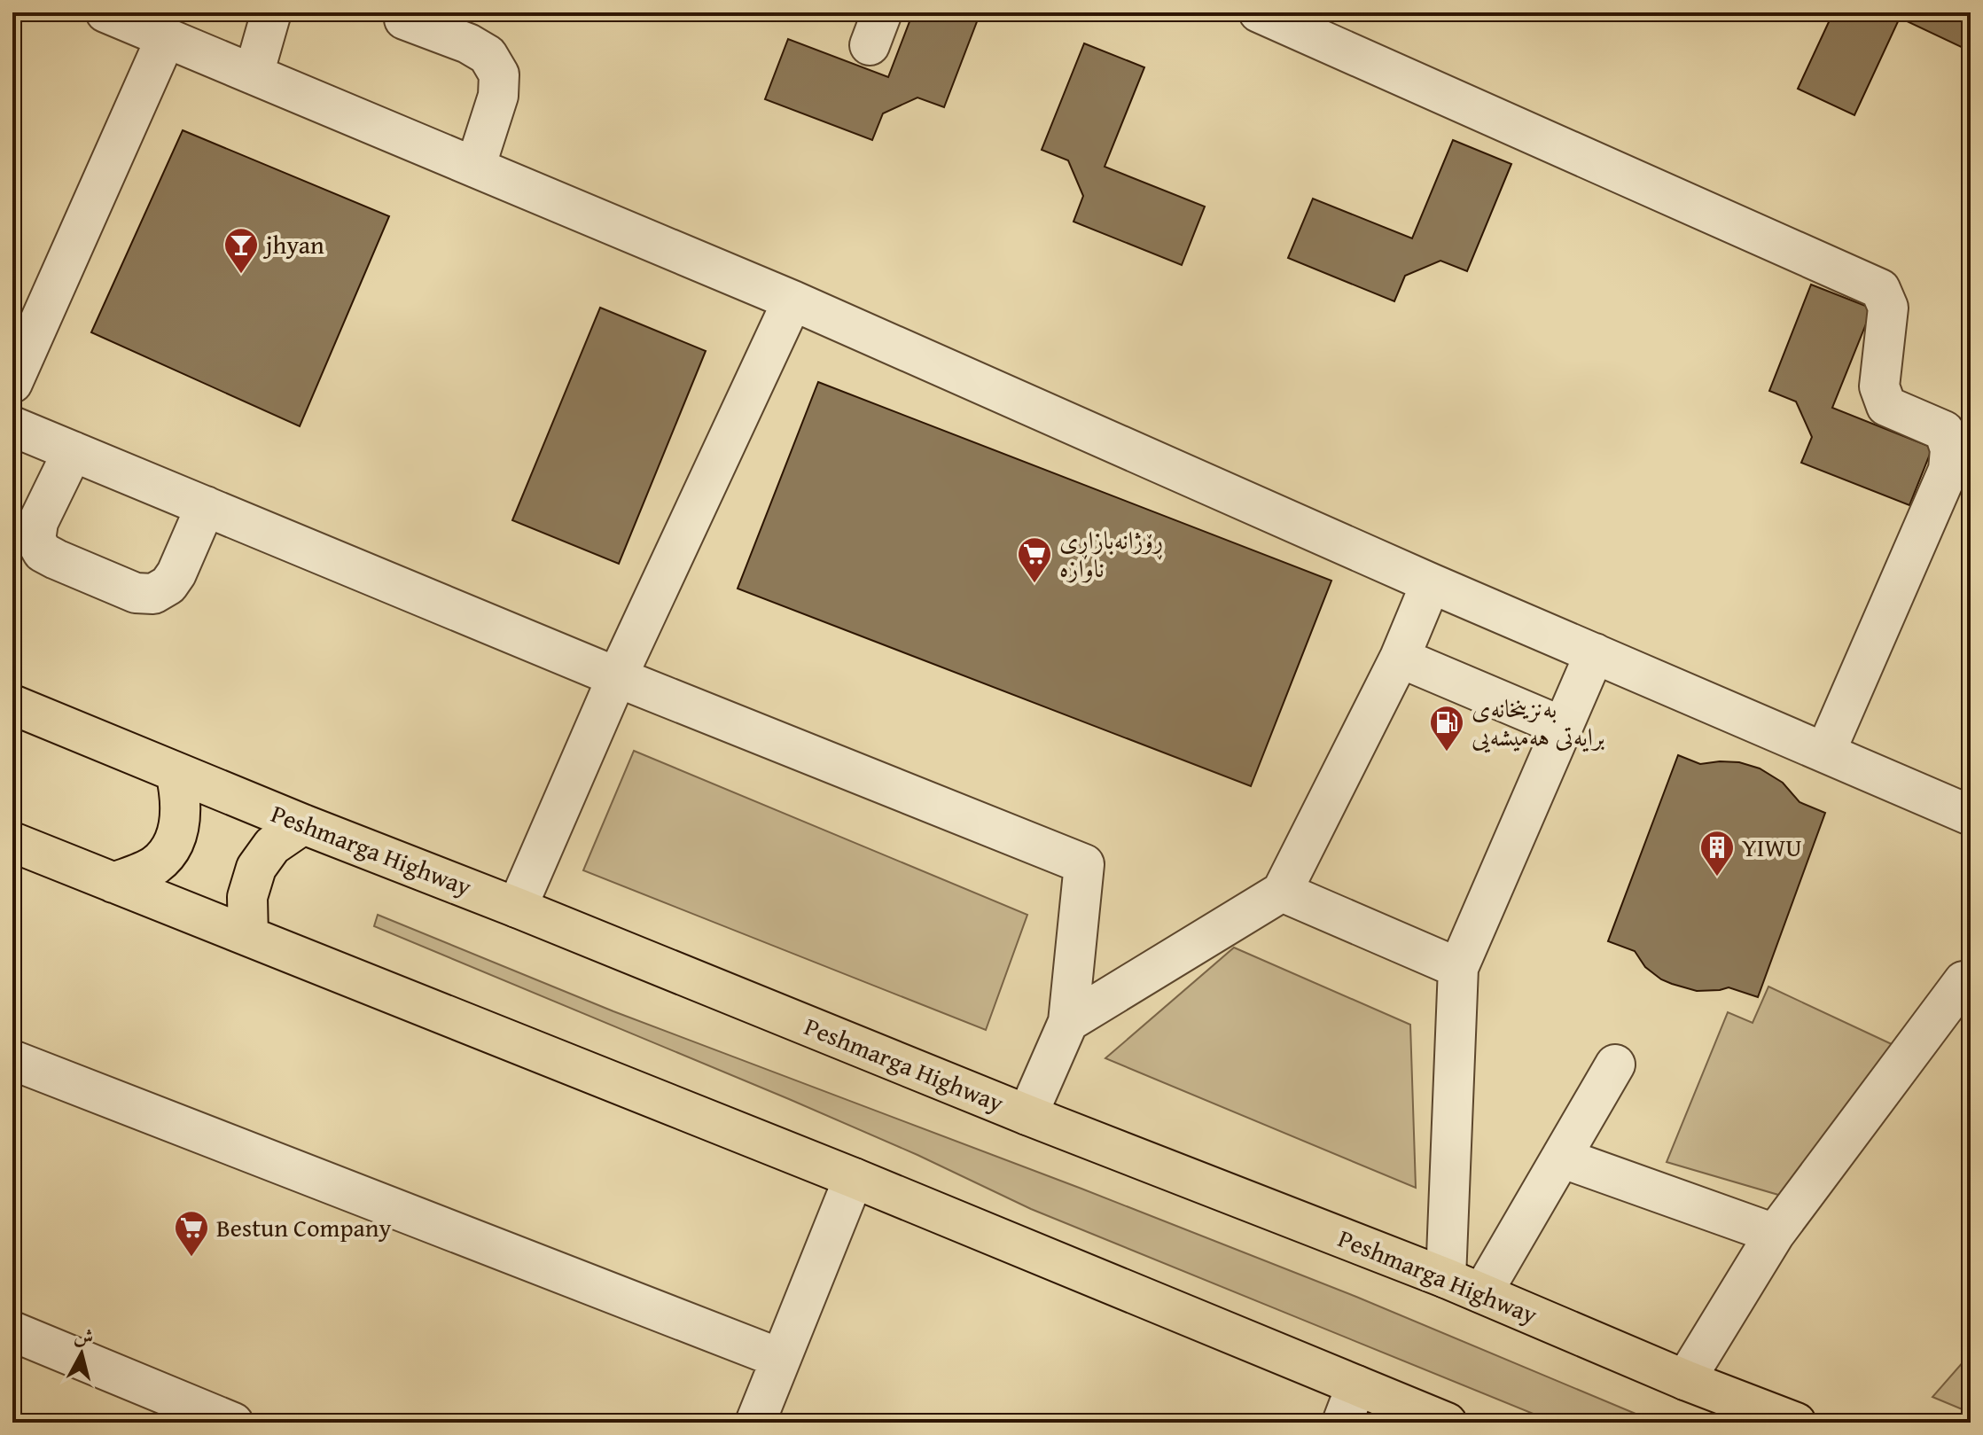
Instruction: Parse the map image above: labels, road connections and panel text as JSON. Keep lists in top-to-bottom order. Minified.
{"streets":{"highway":["Peshmarga Highway"]},"places":{"bar":["jhyan"],"supermarket":["ڕۆژانەبازاڕی ناوازە","Bestun Company"],"fuel station":["بەنزینخانەی برایەتی هەمیشەیی"],"building":["YIWU"]},"north":"top"}
